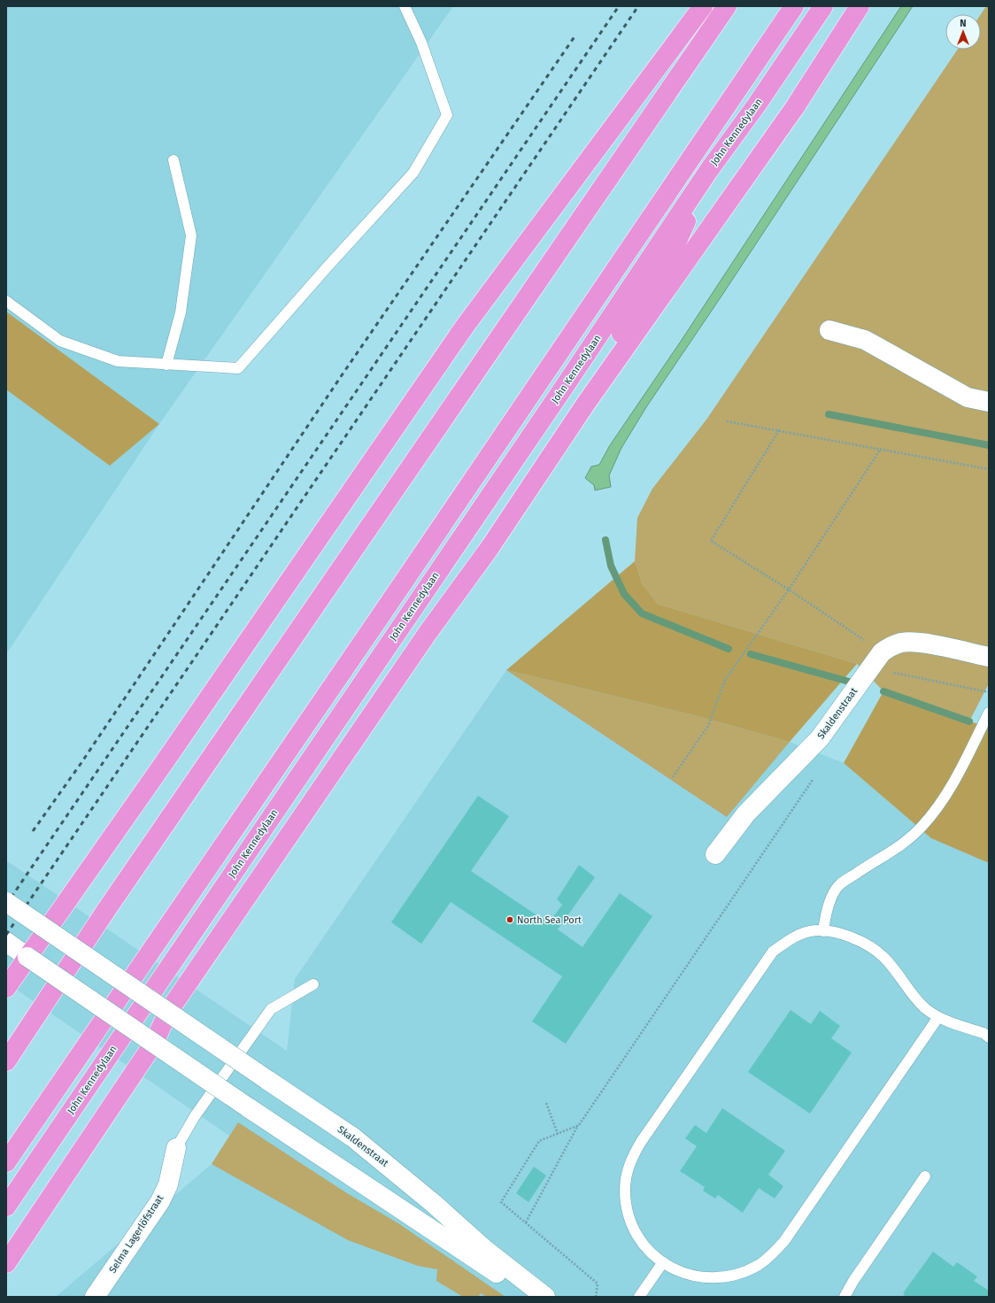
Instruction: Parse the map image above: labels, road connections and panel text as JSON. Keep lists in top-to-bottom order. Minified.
{"streets":{"highway":["John Kennedylaan"],"street":["Skaldenstraat","Selma Lagerlöfstraat"]},"places":["North Sea Port"],"north":"top"}
